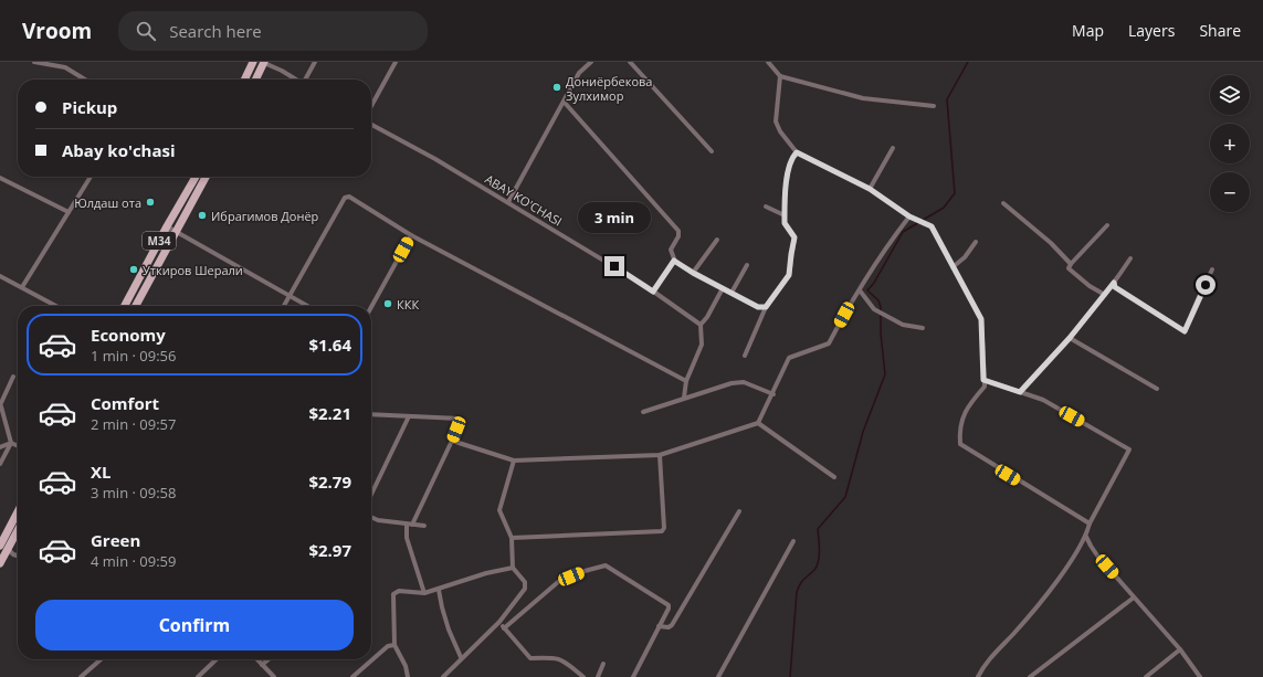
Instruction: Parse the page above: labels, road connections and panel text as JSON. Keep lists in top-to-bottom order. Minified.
{"streets":{"main road":["M34"],"street":["ABAY KO'CHASI"]},"places":["Дониёрбекова Зулхимор","Юлдаш ота","Ибрагимов Донёр","Уткиров Шерали","ККК"],"page":{"header":"Vroom","search":"Search here","nav":["Map","Layers","Share"],"map_buttons":["+","−"],"banner":["Pickup","Abay ko'chasi"],"bubble":"3 min","list":[{"name":"Economy","note":"1 min · 09:56","value":"$1.64"},{"name":"Comfort","note":"2 min · 09:57","value":"$2.21"},{"name":"XL","note":"3 min · 09:58","value":"$2.79"},{"name":"Green","note":"4 min · 09:59","value":"$2.97"}],"buttons":"Confirm"}}
